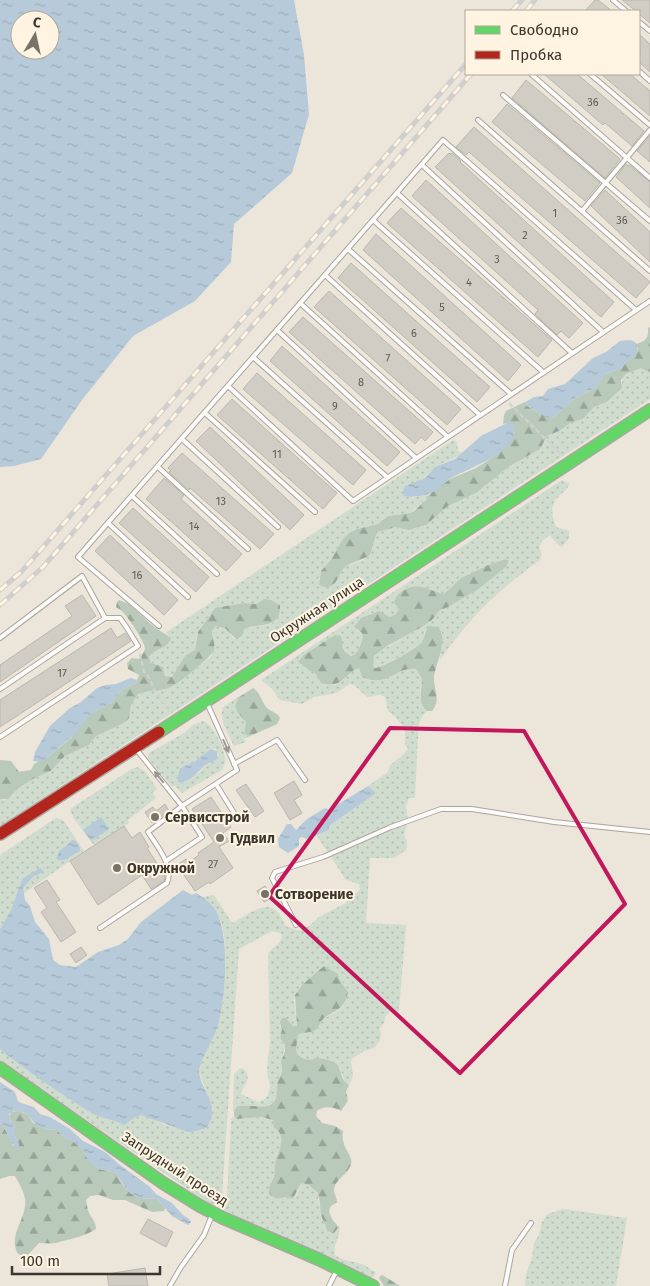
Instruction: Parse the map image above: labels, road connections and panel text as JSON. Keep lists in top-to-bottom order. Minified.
{"streets":{"main road":["Окружная улица","Запрудный проезд"]},"places":["Сервисстрой","Гудвил","Окружной","Сотворение"],"house_numbers":["36","1","36","2","3","4","5","6","7","8","9","11","13","14","16","17","27"],"legend":["Свободно","Пробка"],"scale_bar":"100 m","north":"top"}
